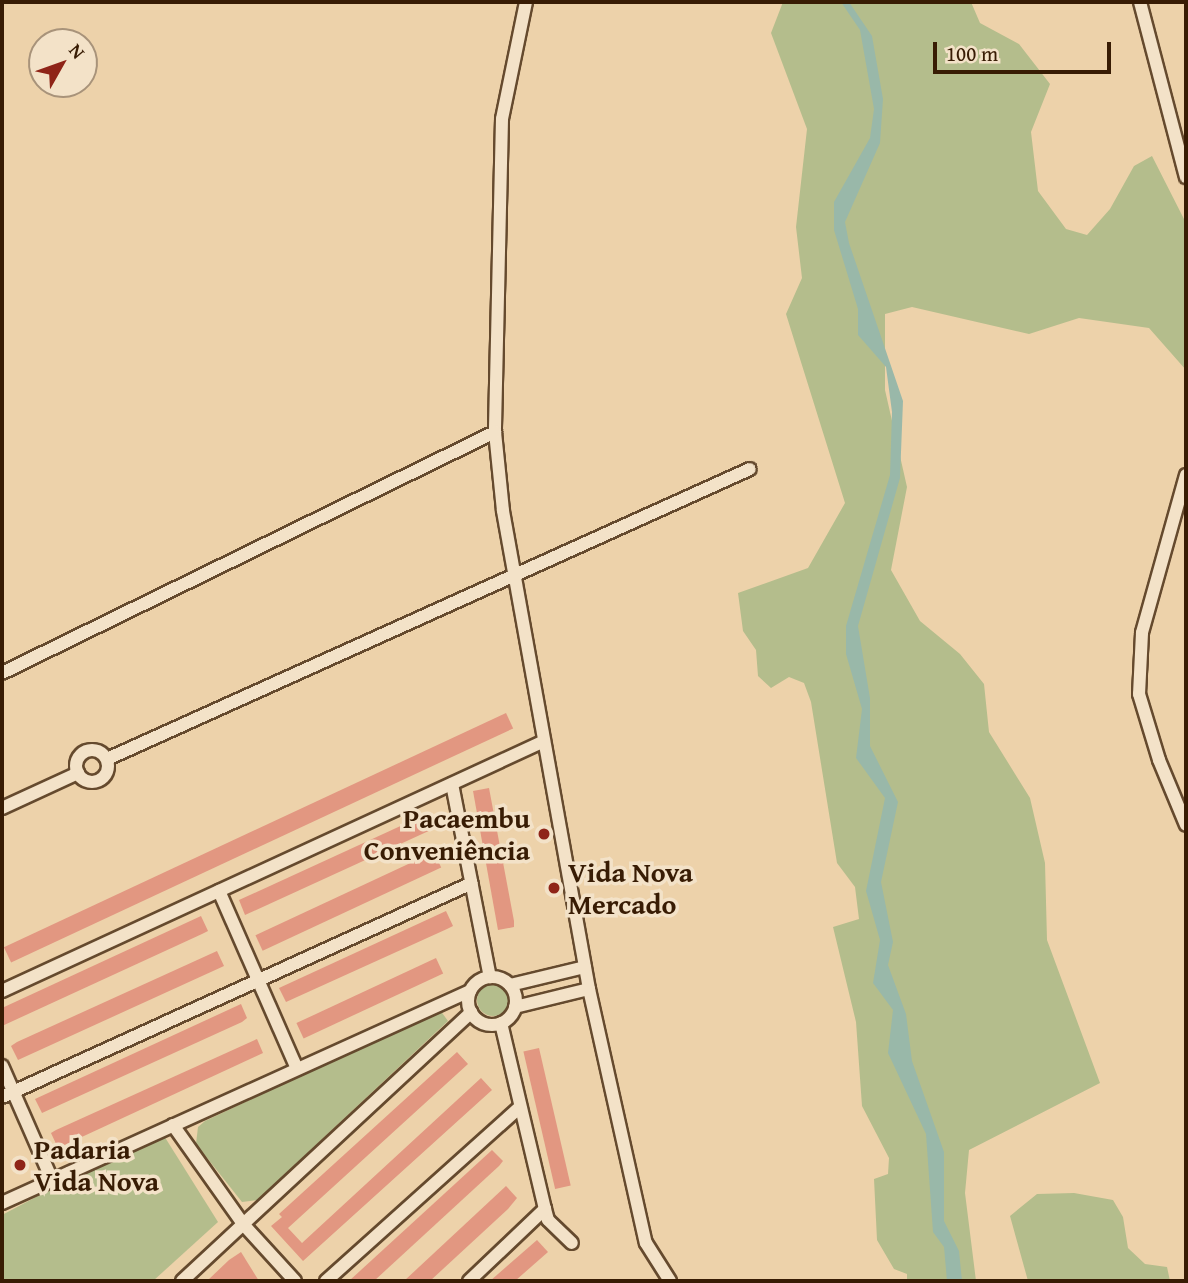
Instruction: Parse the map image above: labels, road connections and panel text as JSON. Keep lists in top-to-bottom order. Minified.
{"places":["Pacaembu Conveniência","Vida Nova Mercado","Padaria Vida Nova"],"scale_bar":"100 m","north":"top right"}
